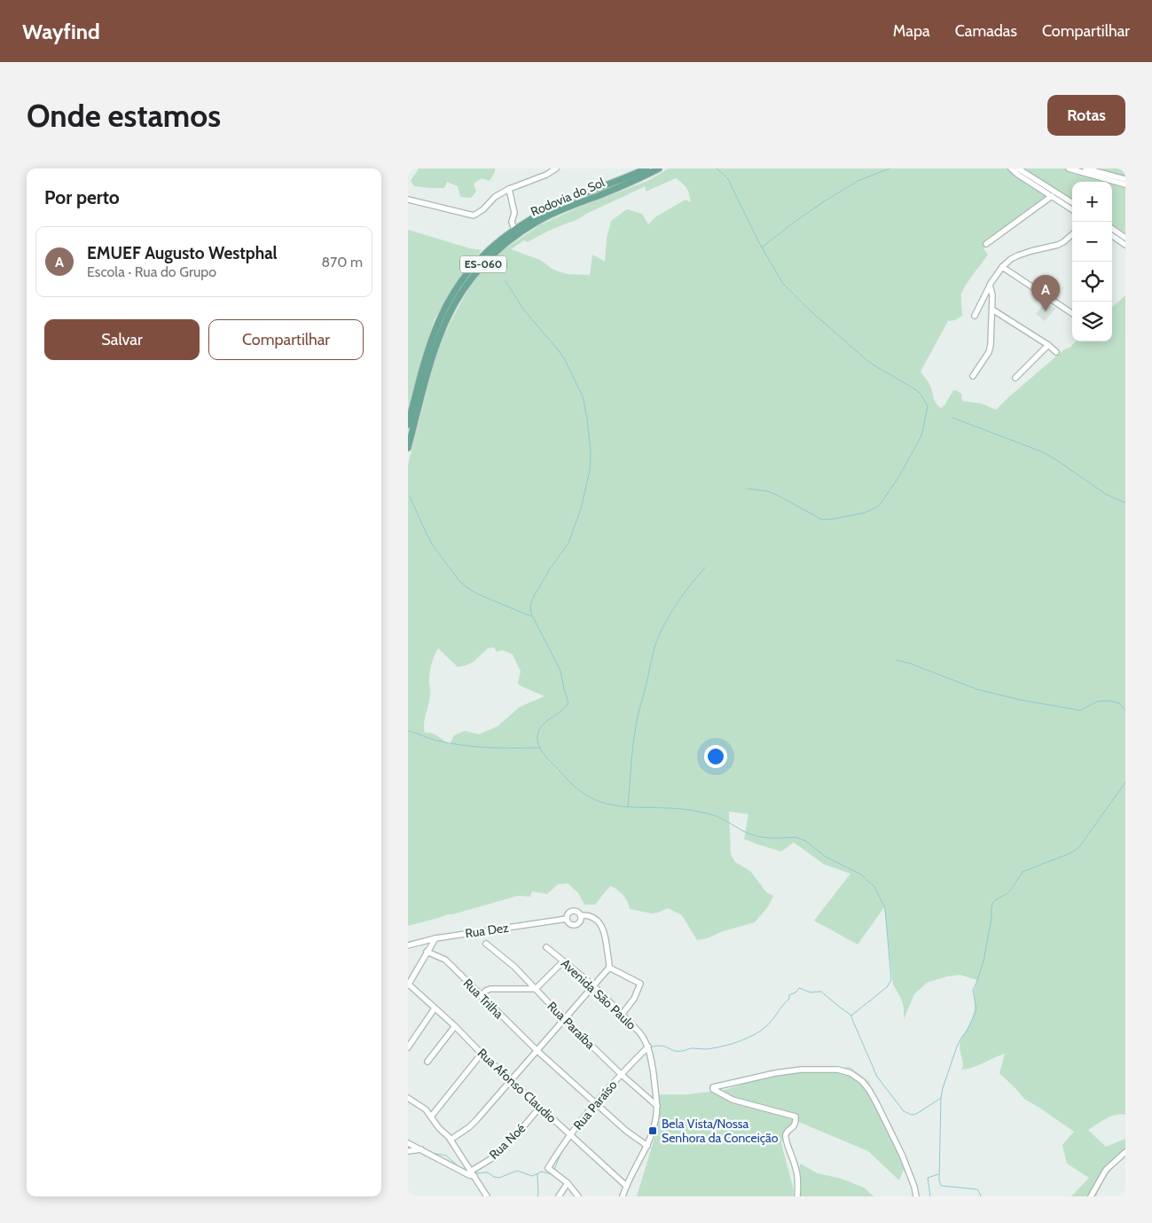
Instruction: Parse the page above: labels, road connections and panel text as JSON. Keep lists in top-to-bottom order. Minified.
{"streets":{"main road":["Rodovia do Sol","ES-060"],"street":["Rua Dez","Avenida São Paulo","Rua Trilha","Rua Paraíba","Rua Afonso Claudio","Rua Paraíso","Rua Noé"]},"crossings":[["Avenida São Paulo","Rua Trilha"],["Avenida São Paulo","Rua Paraíba"],["Avenida São Paulo","Rua Afonso Claudio"],["Avenida São Paulo","Rua Paraíso"],["Rua Trilha","Rua Paraíso"],["Rua Paraíba","Rua Paraíso"],["Rua Afonso Claudio","Rua Paraíso"],["Rua Afonso Claudio","Rua Noé"]],"places":{"transit":["Bela Vista/Nossa Senhora da Conceição"]},"page":{"header":"Wayfind","nav":["Mapa","Camadas","Compartilhar"],"buttons":["Rotas",["Salvar","Compartilhar"]],"title":"Onde estamos","heading":"Por perto","map_buttons":["+","−"],"list":[{"mark":"A","name":"EMUEF Augusto Westphal","note":"Escola · Rua do Grupo","value":"870 m"}],"pins":"A"}}
